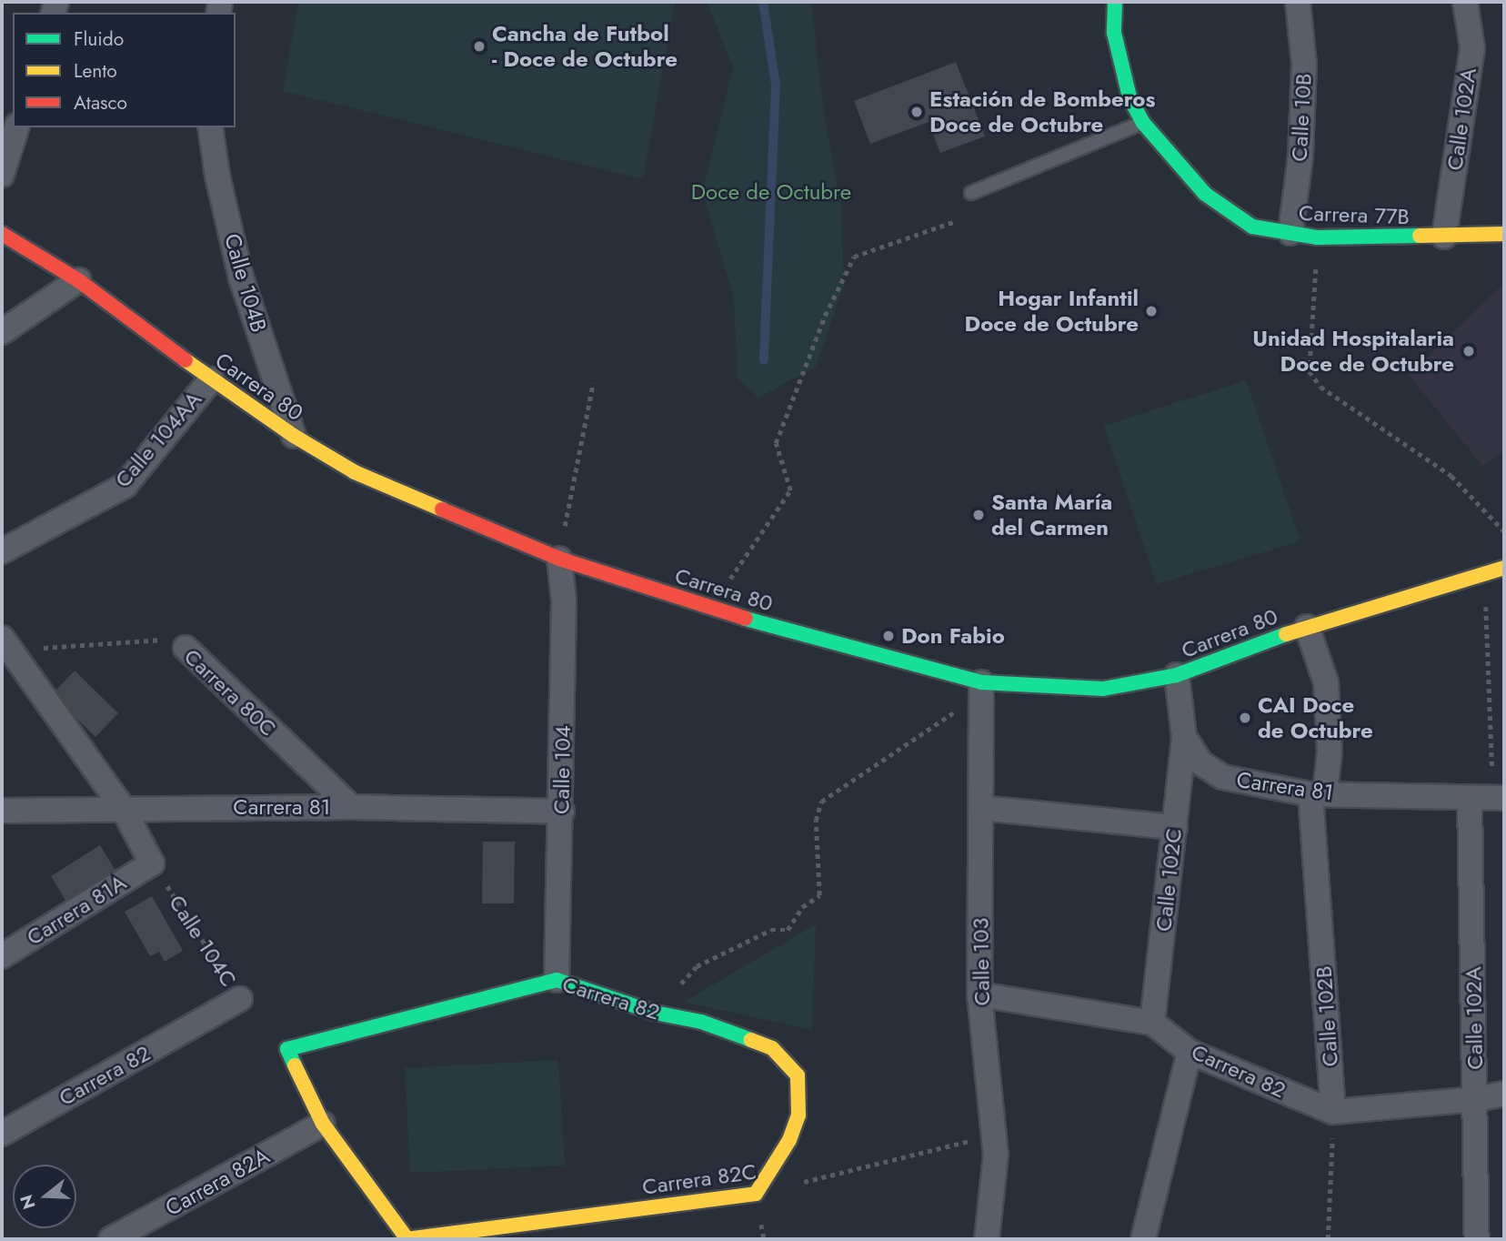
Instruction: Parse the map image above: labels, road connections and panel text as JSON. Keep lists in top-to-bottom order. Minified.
{"streets":{"street":["Calle 10B","Calle 102A","Carrera 77B","Calle 104B","Carrera 80","Calle 104AA","Carrera 80C","Calle 104","Carrera 81","Calle 102C","Carrera 81A","Calle 103","Carrera 82","Calle 102B","Carrera 82C","Carrera 82A"],"path":["Calle 104C"]},"crossings":[["Calle 10B","Carrera 77B"],["Calle 102A","Carrera 77B"],["Calle 102A","Carrera 81"],["Calle 102A","Carrera 82"],["Calle 104B","Carrera 80"],["Carrera 80","Calle 104AA"],["Carrera 80","Calle 104"],["Carrera 80","Carrera 81"],["Carrera 80","Calle 103"],["Carrera 80","Calle 102B"],["Carrera 80C","Carrera 81"],["Calle 104","Carrera 81"],["Calle 104","Carrera 82"],["Carrera 81","Calle 102C"],["Carrera 81","Calle 102B"],["Calle 102C","Carrera 82"],["Carrera 81A","Calle 104C"],["Calle 104C","Carrera 82"],["Calle 103","Carrera 82"],["Carrera 82","Calle 102B"],["Carrera 82","Carrera 82C"],["Carrera 82","Carrera 82A"]],"parks":["Doce de Octubre"],"places":["Cancha de Futbol - Doce de Octubre","Estación de Bomberos Doce de Octubre","Hogar Infantil Doce de Octubre","Unidad Hospitalaria Doce de Octubre","Santa María del Carmen","Don Fabio","CAI Doce de Octubre"],"legend":["Fluido","Lento","Atasco"],"north":"left"}
